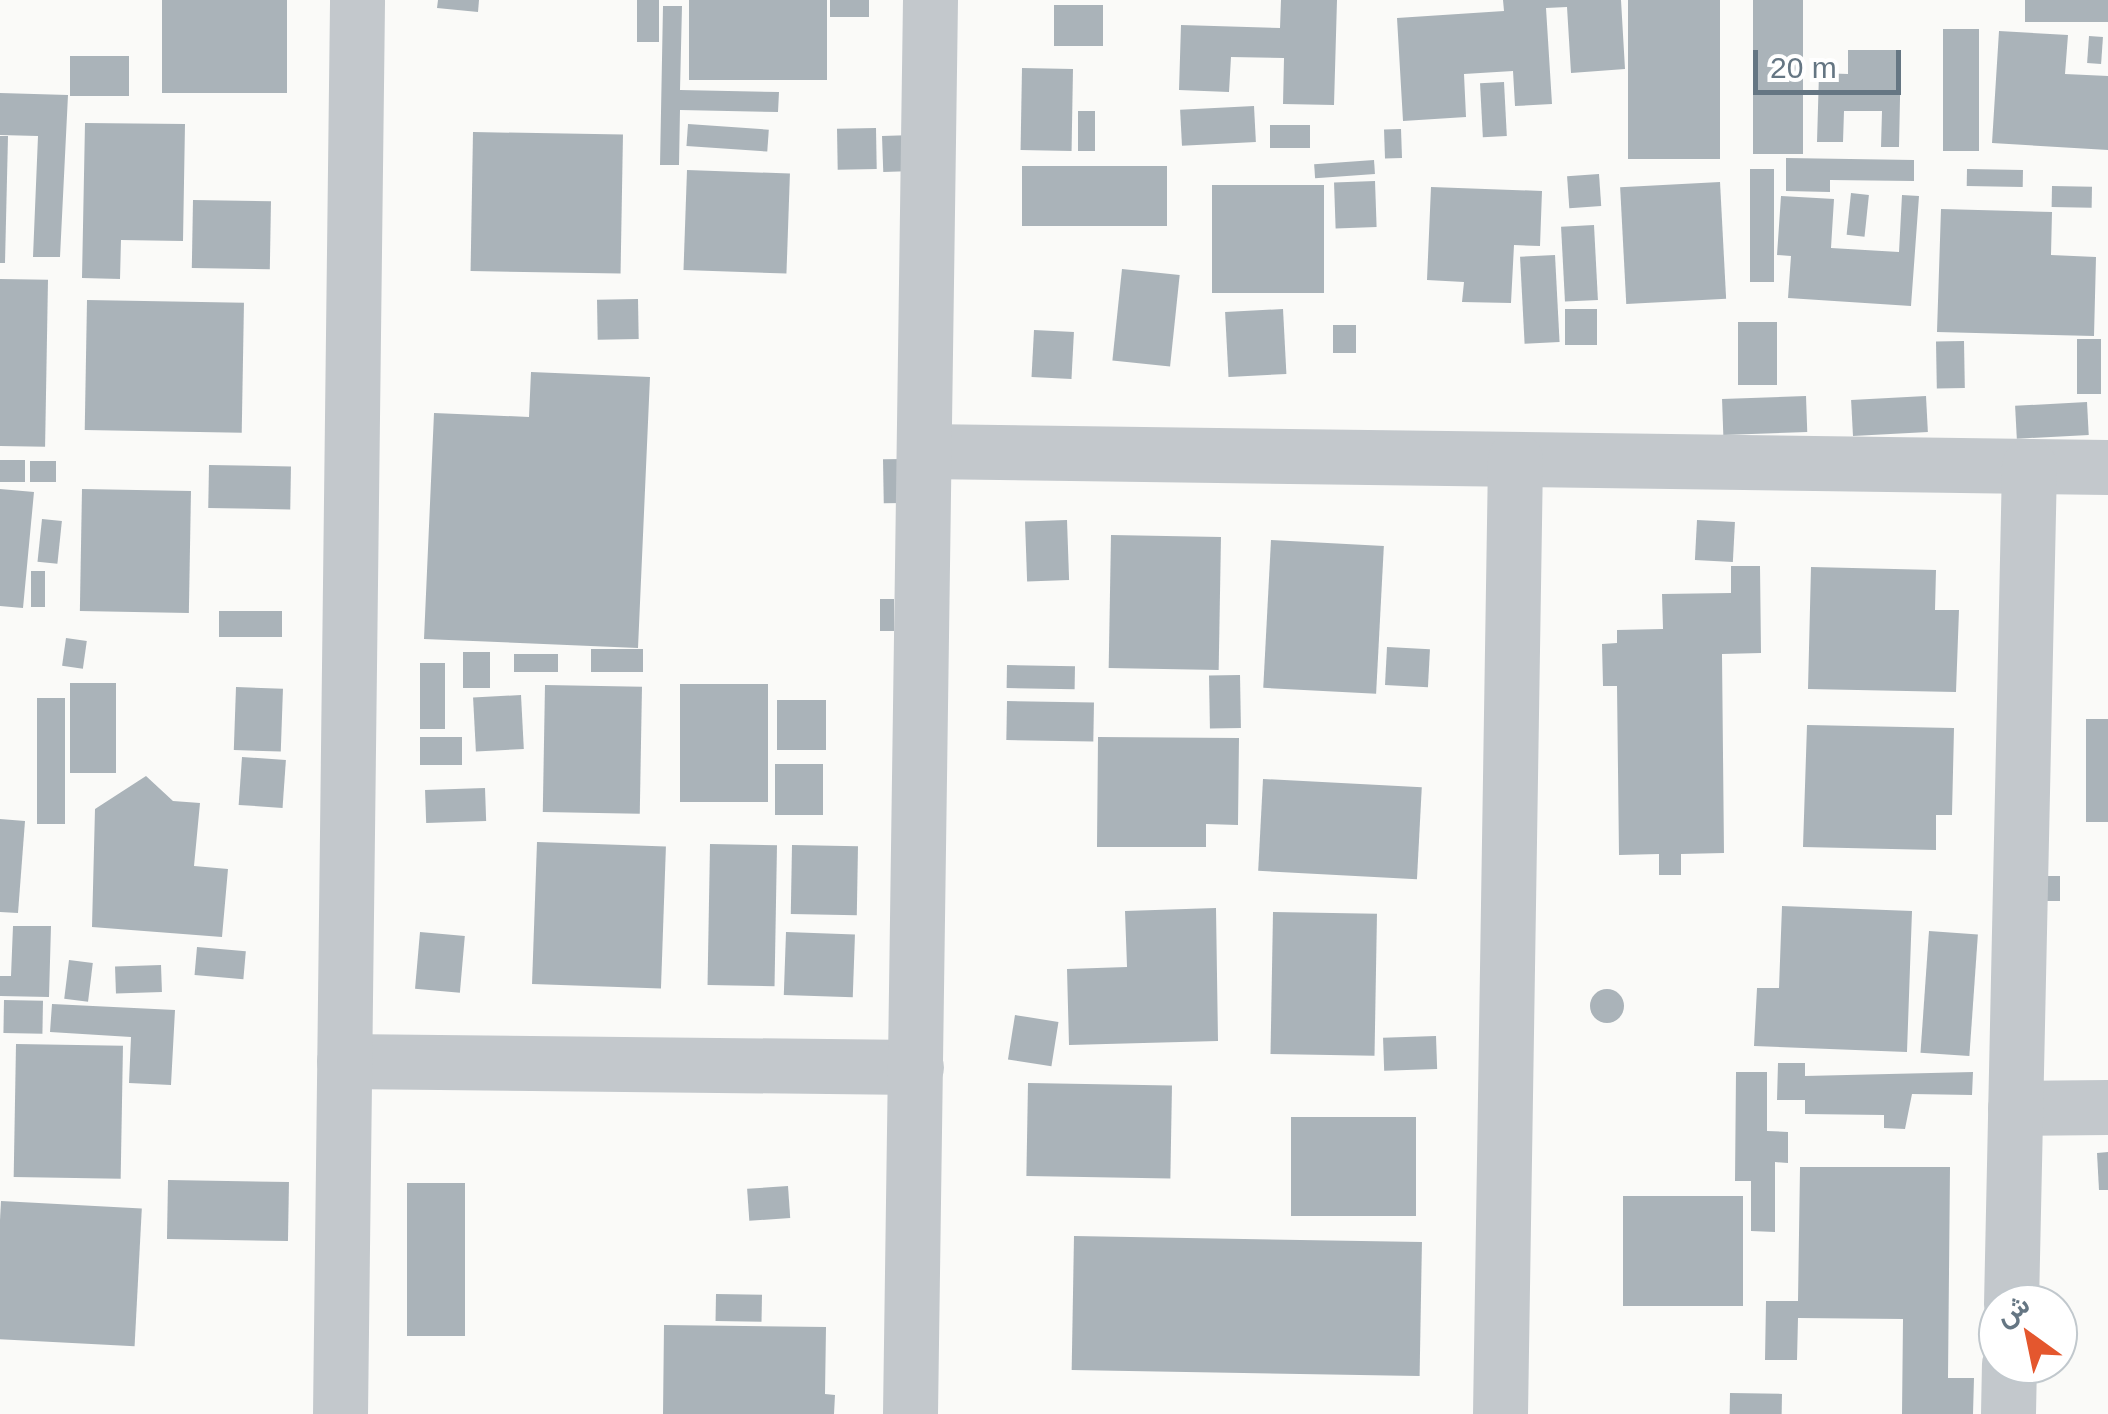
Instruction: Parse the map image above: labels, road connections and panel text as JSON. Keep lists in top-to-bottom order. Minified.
{"scale_bar":"20 m","north":"top left"}
